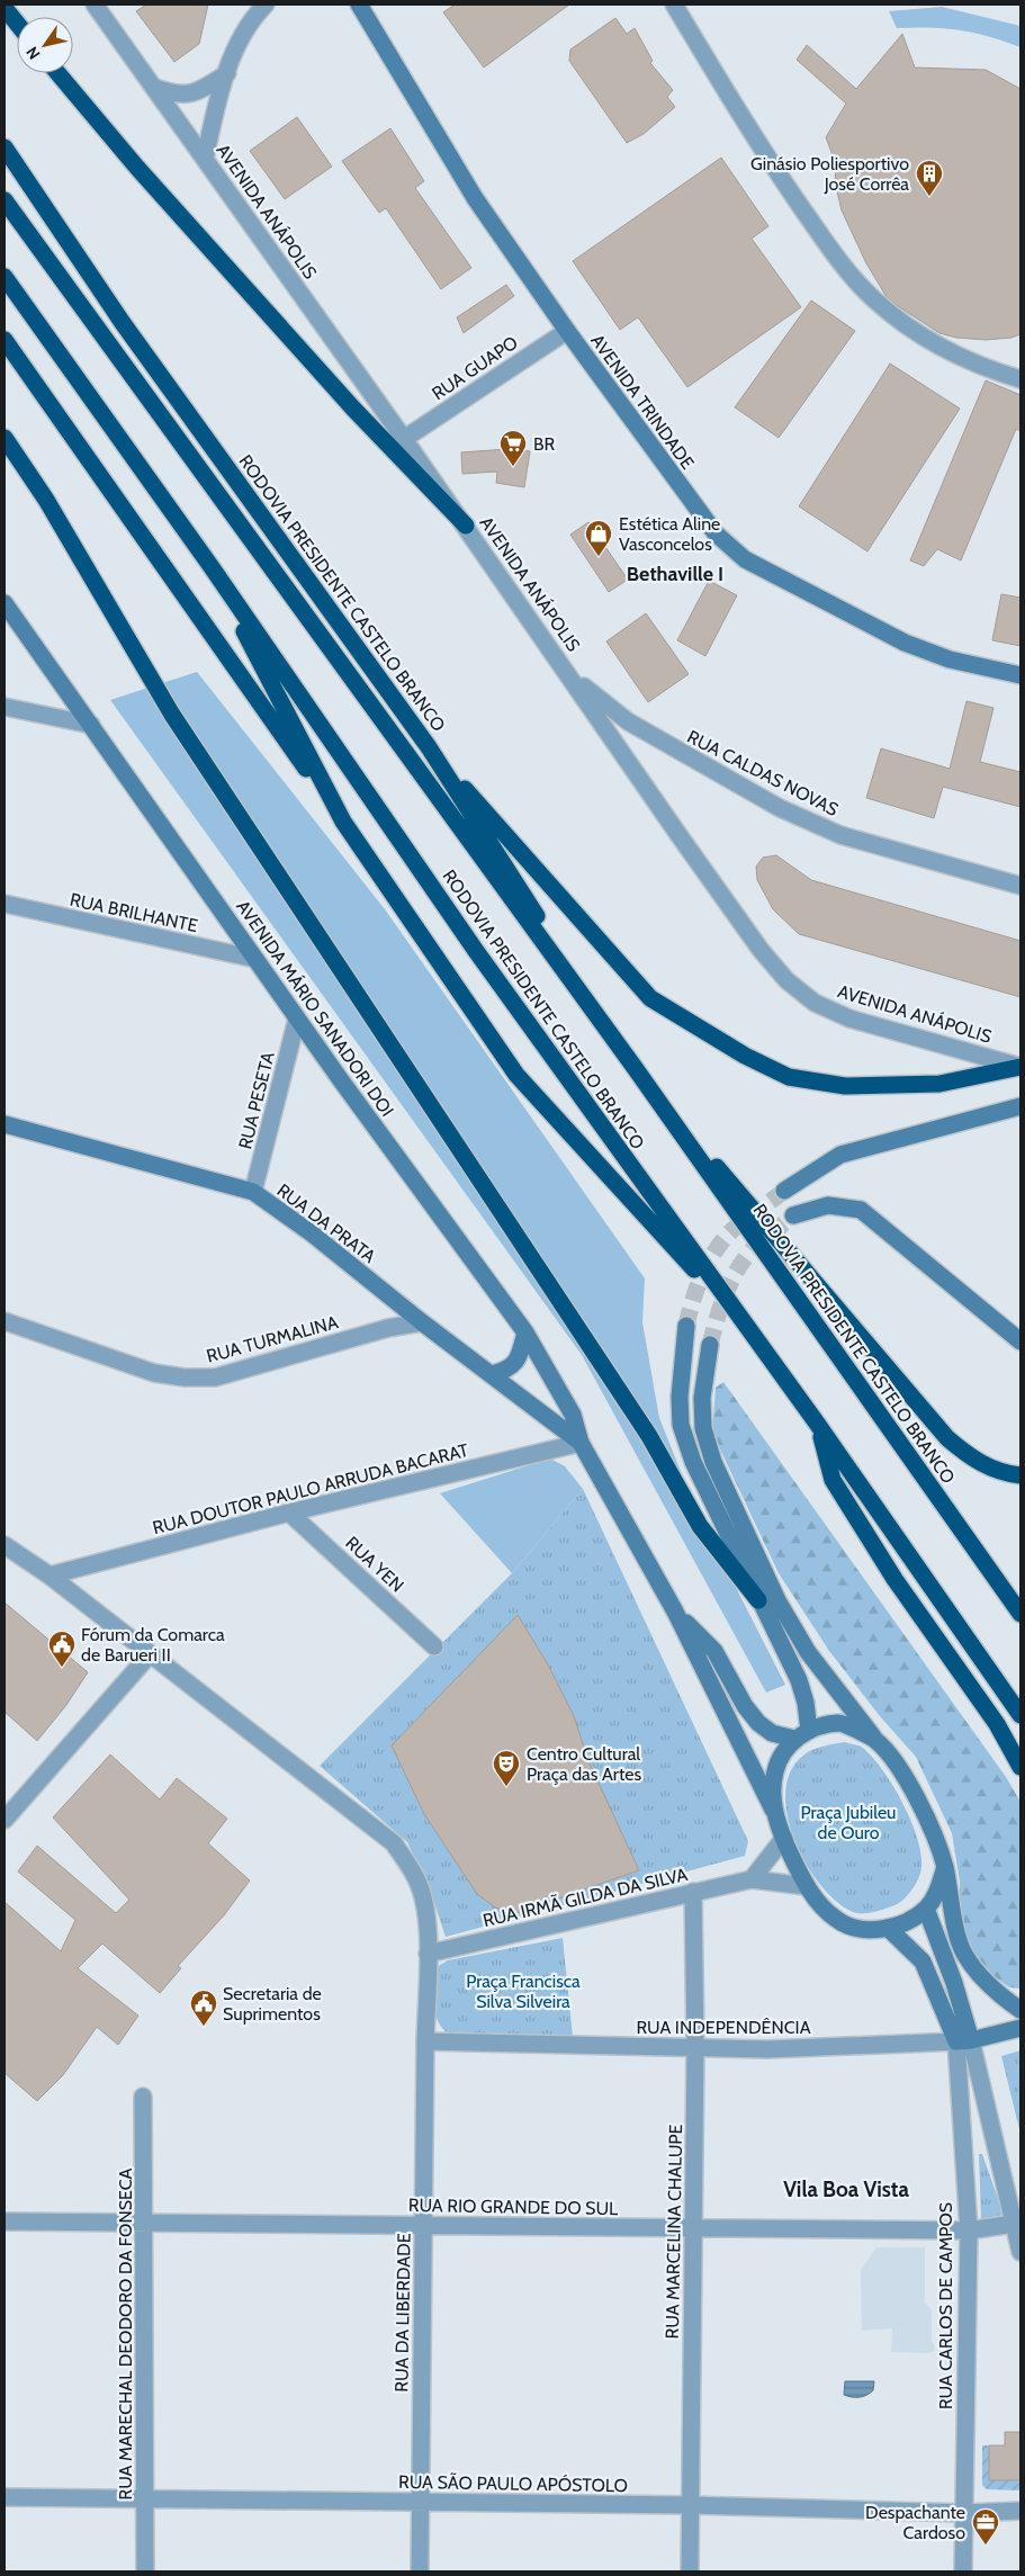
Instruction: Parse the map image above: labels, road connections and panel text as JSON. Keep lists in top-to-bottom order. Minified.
{"streets":{"highway":["RODOVIA PRESIDENTE CASTELO BRANCO"],"main road":["AVENIDA TRINDADE","AVENIDA MÁRIO SANADORI DOI","RUA DA PRATA","RUA INDEPENDÊNCIA"],"street":["AVENIDA ANÁPOLIS","RUA GUAPO","RUA CALDAS NOVAS","RUA BRILHANTE","RUA PESETA","RUA TURMALINA","RUA DOUTOR PAULO ARRUDA BACARAT","RUA YEN","RUA IRMÃ GILDA DA SILVA","RUA RIO GRANDE DO SUL","RUA MARCELINA CHALUPE","RUA CARLOS DE CAMPOS","RUA DA LIBERDADE","RUA MARECHAL DEODORO DA FONSECA","RUA SÃO PAULO APÓSTOLO"]},"crossings":[["AVENIDA ANÁPOLIS","RUA GUAPO"],["AVENIDA ANÁPOLIS","RUA CALDAS NOVAS"],["RUA GUAPO","AVENIDA TRINDADE"],["RUA BRILHANTE","AVENIDA MÁRIO SANADORI DOI"],["AVENIDA MÁRIO SANADORI DOI","RUA PESETA"],["AVENIDA MÁRIO SANADORI DOI","RUA DA PRATA"],["AVENIDA MÁRIO SANADORI DOI","RUA DOUTOR PAULO ARRUDA BACARAT"],["RUA PESETA","RUA DA PRATA"],["RUA DA PRATA","RUA TURMALINA"],["RUA DA PRATA","RUA DOUTOR PAULO ARRUDA BACARAT"],["RUA DOUTOR PAULO ARRUDA BACARAT","RUA YEN"],["RUA DOUTOR PAULO ARRUDA BACARAT","RUA DA LIBERDADE"],["RUA IRMÃ GILDA DA SILVA","RUA MARCELINA CHALUPE"],["RUA IRMÃ GILDA DA SILVA","RUA DA LIBERDADE"],["RUA INDEPENDÊNCIA","RUA MARCELINA CHALUPE"],["RUA INDEPENDÊNCIA","RUA CARLOS DE CAMPOS"],["RUA INDEPENDÊNCIA","RUA DA LIBERDADE"],["RUA RIO GRANDE DO SUL","RUA MARCELINA CHALUPE"],["RUA RIO GRANDE DO SUL","RUA CARLOS DE CAMPOS"],["RUA RIO GRANDE DO SUL","RUA DA LIBERDADE"],["RUA RIO GRANDE DO SUL","RUA MARECHAL DEODORO DA FONSECA"],["RUA MARCELINA CHALUPE","RUA SÃO PAULO APÓSTOLO"],["RUA CARLOS DE CAMPOS","RUA SÃO PAULO APÓSTOLO"],["RUA DA LIBERDADE","RUA SÃO PAULO APÓSTOLO"],["RUA MARECHAL DEODORO DA FONSECA","RUA SÃO PAULO APÓSTOLO"]],"districts":["Bethaville I","Vila Boa Vista"],"parks":["Praça Jubileu de Ouro","Praça Francisca Silva Silveira"],"places":{"building":["Ginásio Poliesportivo José Corrêa"],"supermarket":["BR"],"shop":["Estética Aline Vasconcelos"],"public building":["Fórum da Comarca de Barueri II","Secretaria de Suprimentos"],"theatre":["Centro Cultural Praça das Artes"],"office":["Despachante Cardoso"]},"north":"bottom left"}
